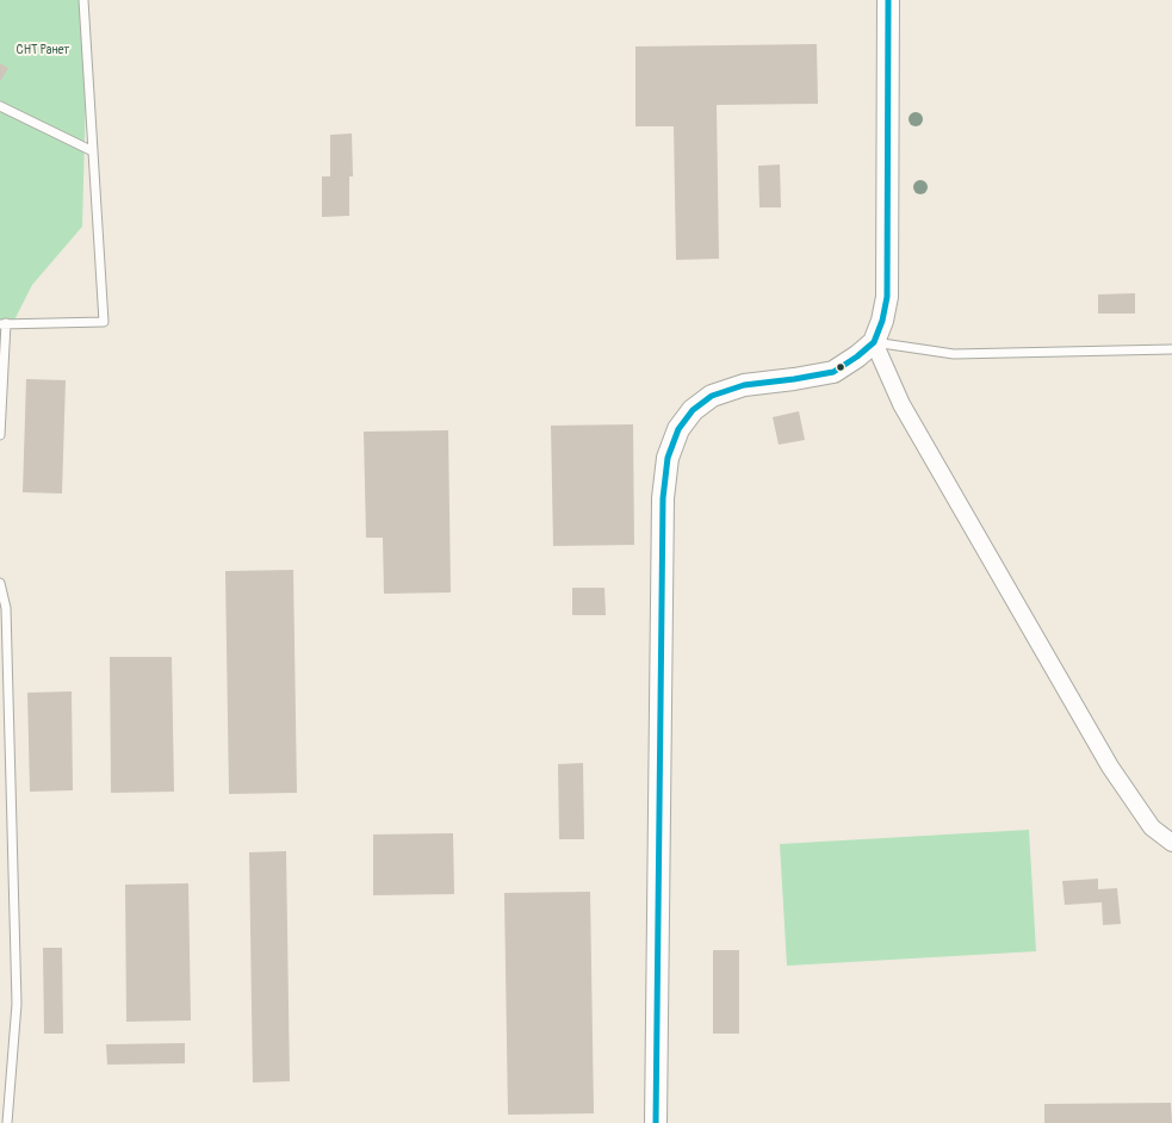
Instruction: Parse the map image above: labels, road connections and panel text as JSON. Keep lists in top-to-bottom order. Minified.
{"parks":["СНТ Ранет"]}
